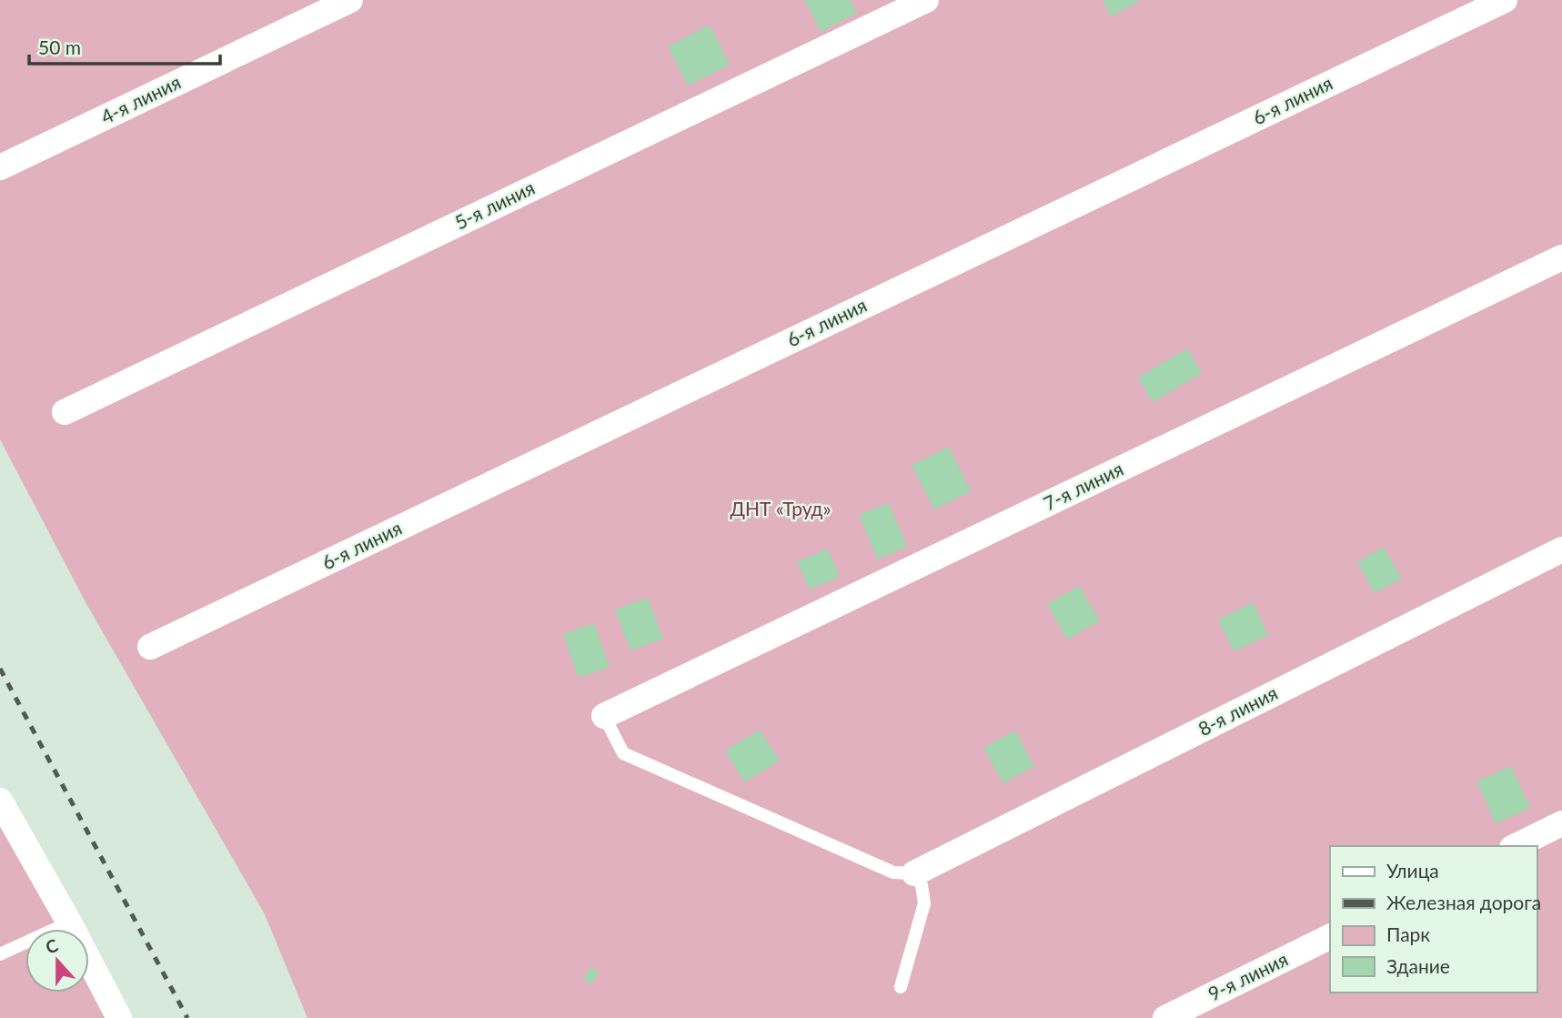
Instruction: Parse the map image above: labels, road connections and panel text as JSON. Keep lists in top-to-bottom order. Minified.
{"streets":{"street":["4-я линия","6-я линия","5-я линия","7-я линия","8-я линия","9-я линия"]},"parks":["ДНТ «Труд»"],"legend":["Улица","Железная дорога","Парк","Здание"],"scale_bar":"50 m","north":"top"}
